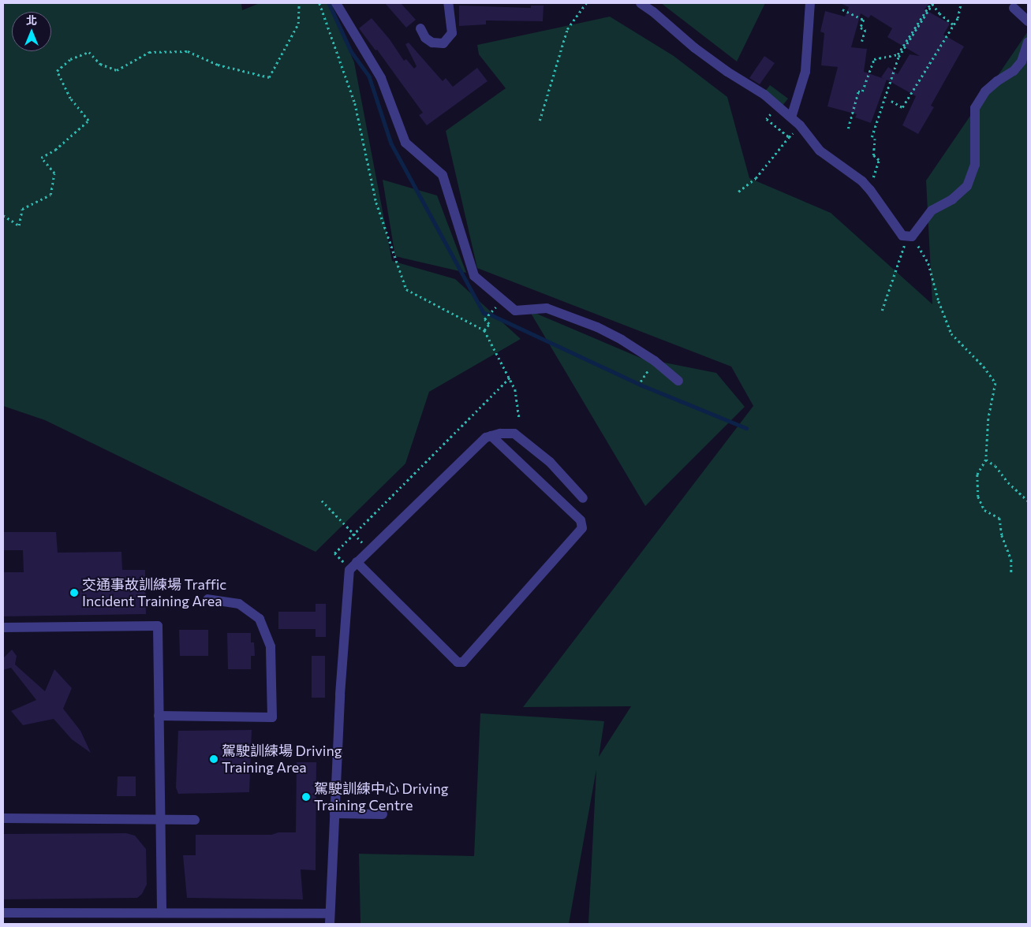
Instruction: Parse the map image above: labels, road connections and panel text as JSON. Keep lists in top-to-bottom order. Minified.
{"places":["交通事故訓練場 Traffic Incident Training Area","駕駛訓練場 Driving Training Area","駕駛訓練中心 Driving Training Centre"],"north":"top"}
